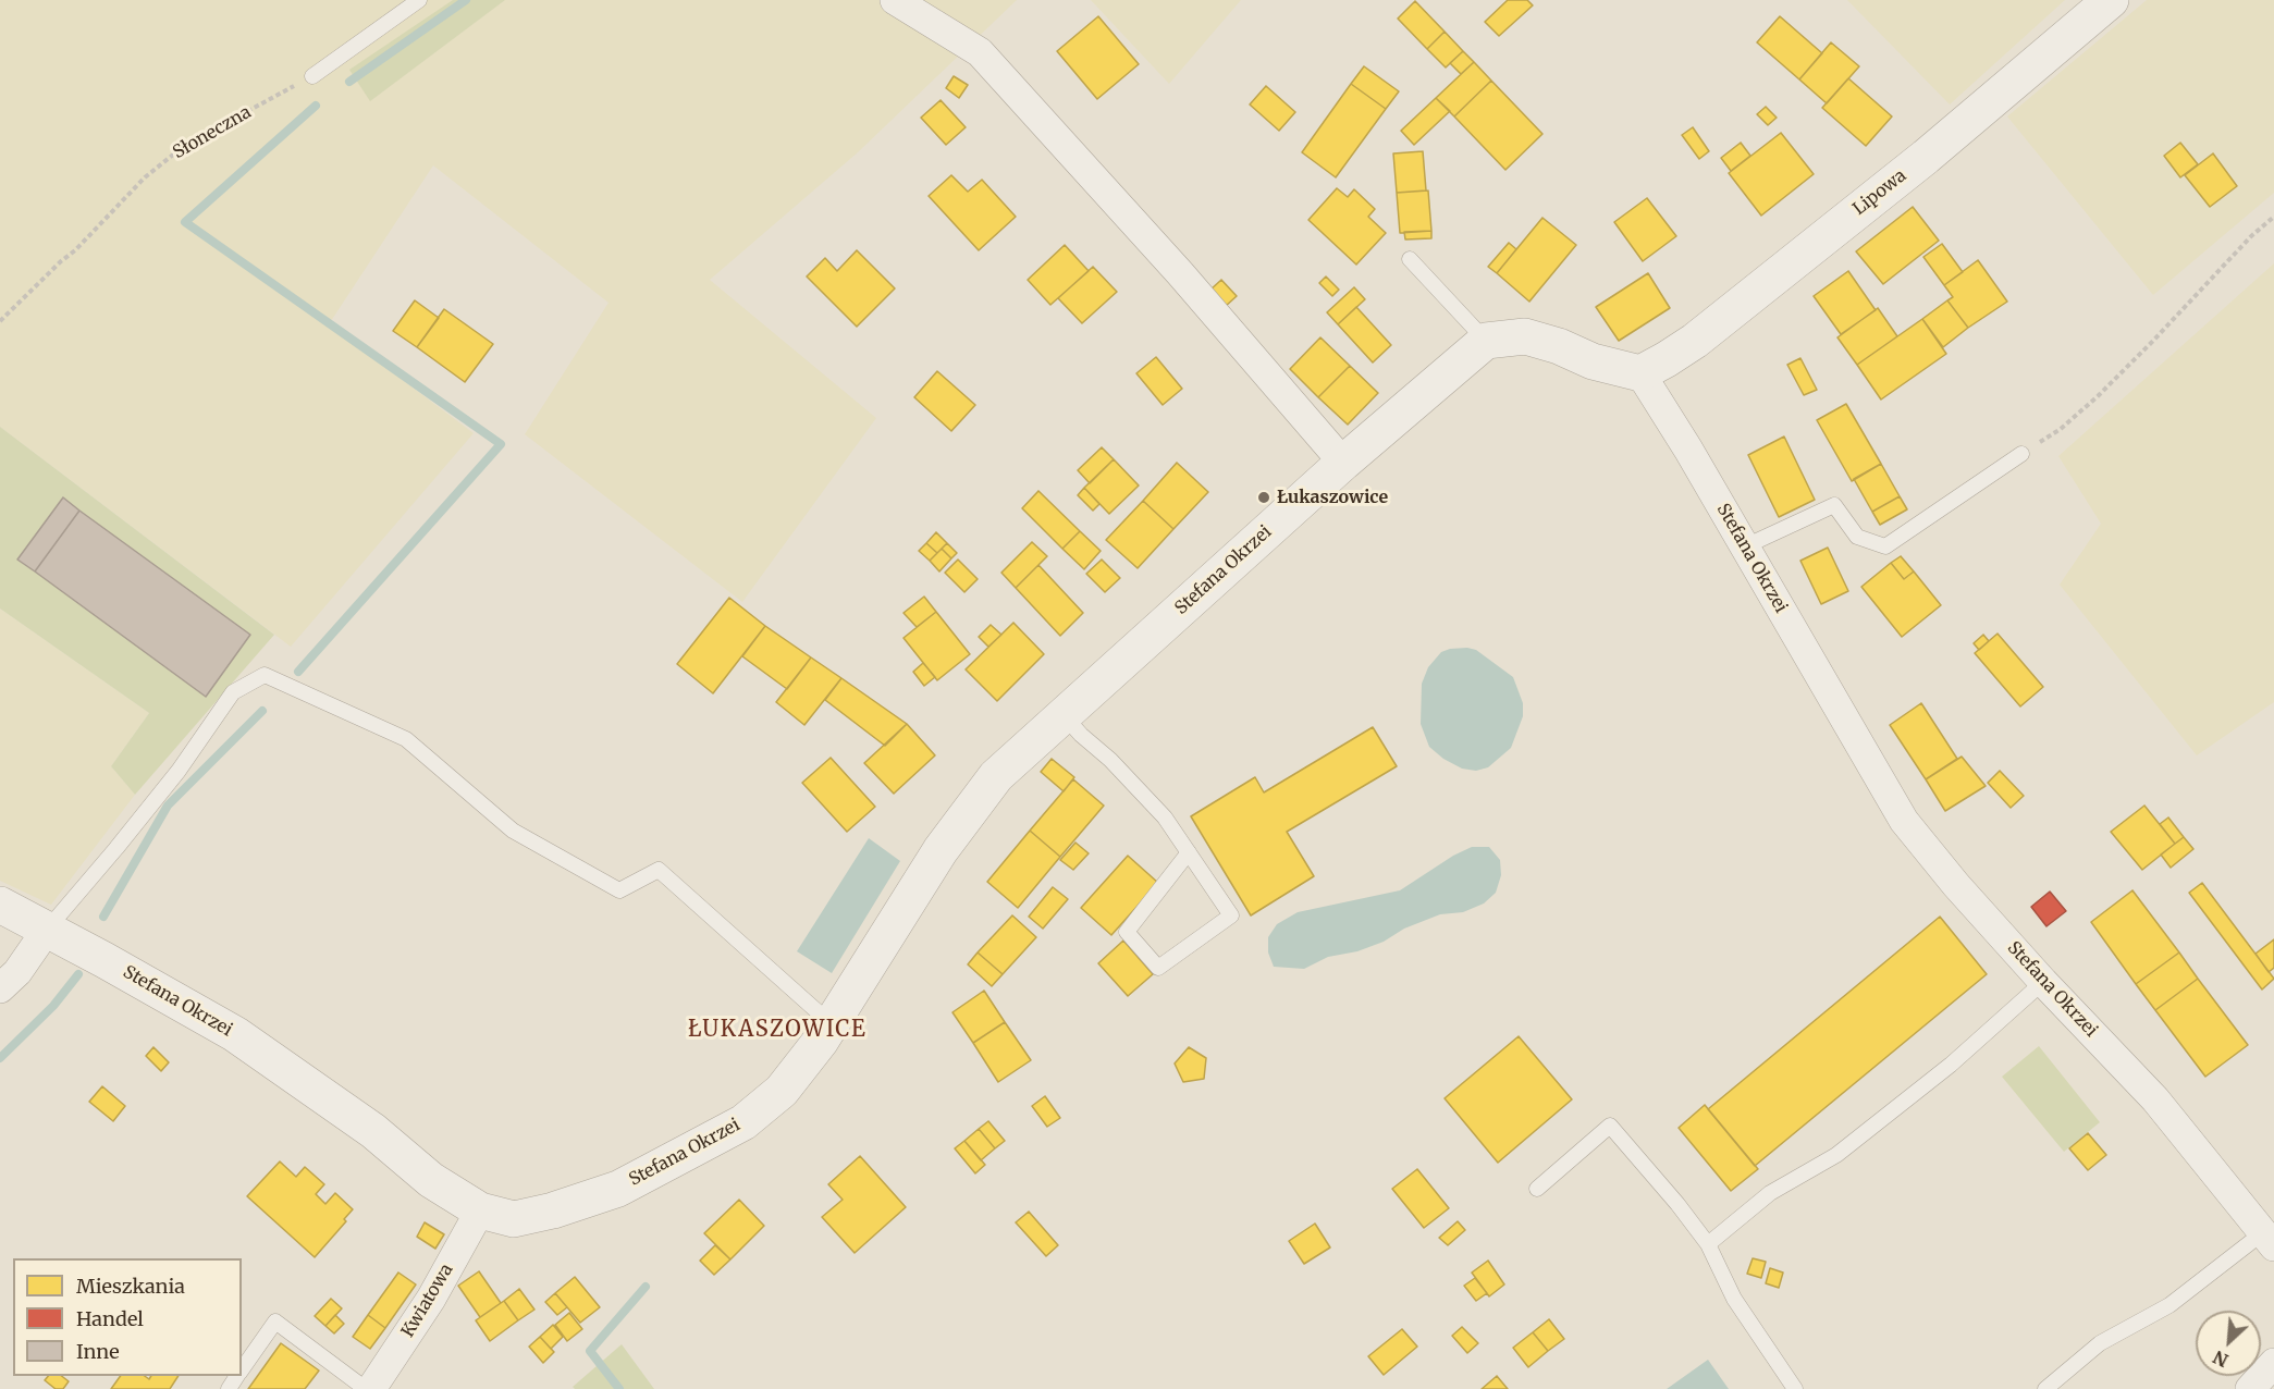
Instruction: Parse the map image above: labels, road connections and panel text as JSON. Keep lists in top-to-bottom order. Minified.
{"streets":{"street":["Lipowa","Stefana Okrzei","Kwiatowa"],"path":["Słoneczna"]},"crossings":[["Lipowa","Stefana Okrzei"],["Stefana Okrzei","Kwiatowa"]],"districts":["ŁUKASZOWICE"],"places":["Łukaszowice"],"legend":["Mieszkania","Handel","Inne"],"north":"bottom left"}
